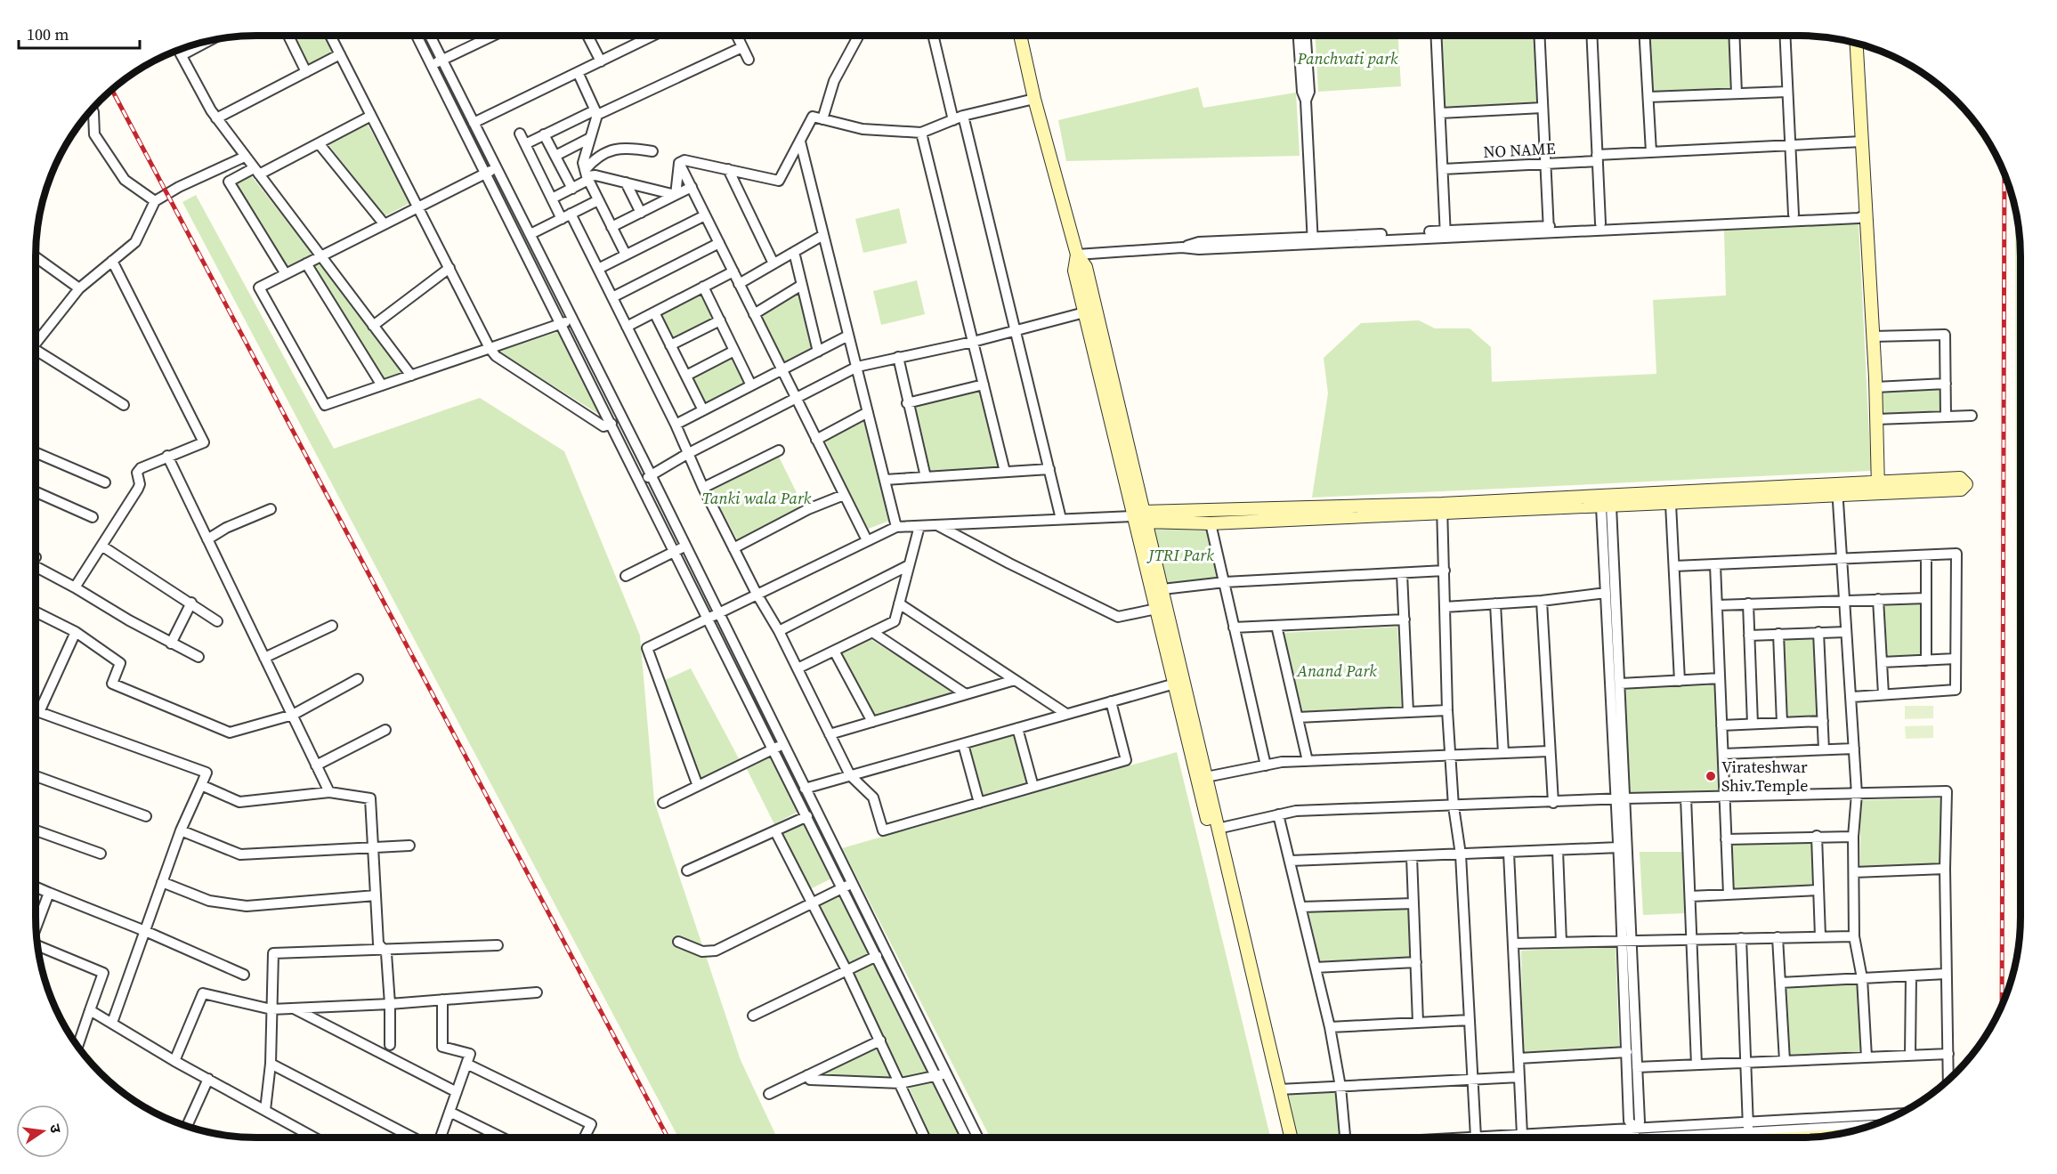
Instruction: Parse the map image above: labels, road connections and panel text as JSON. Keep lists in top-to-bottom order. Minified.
{"streets":{"street":["NO NAME"]},"parks":["Panchvati park","Tanki wala Park","JTRI Park","Anand Park"],"places":["Virateshwar Shiv Temple"],"scale_bar":"100 m","north":"right"}
